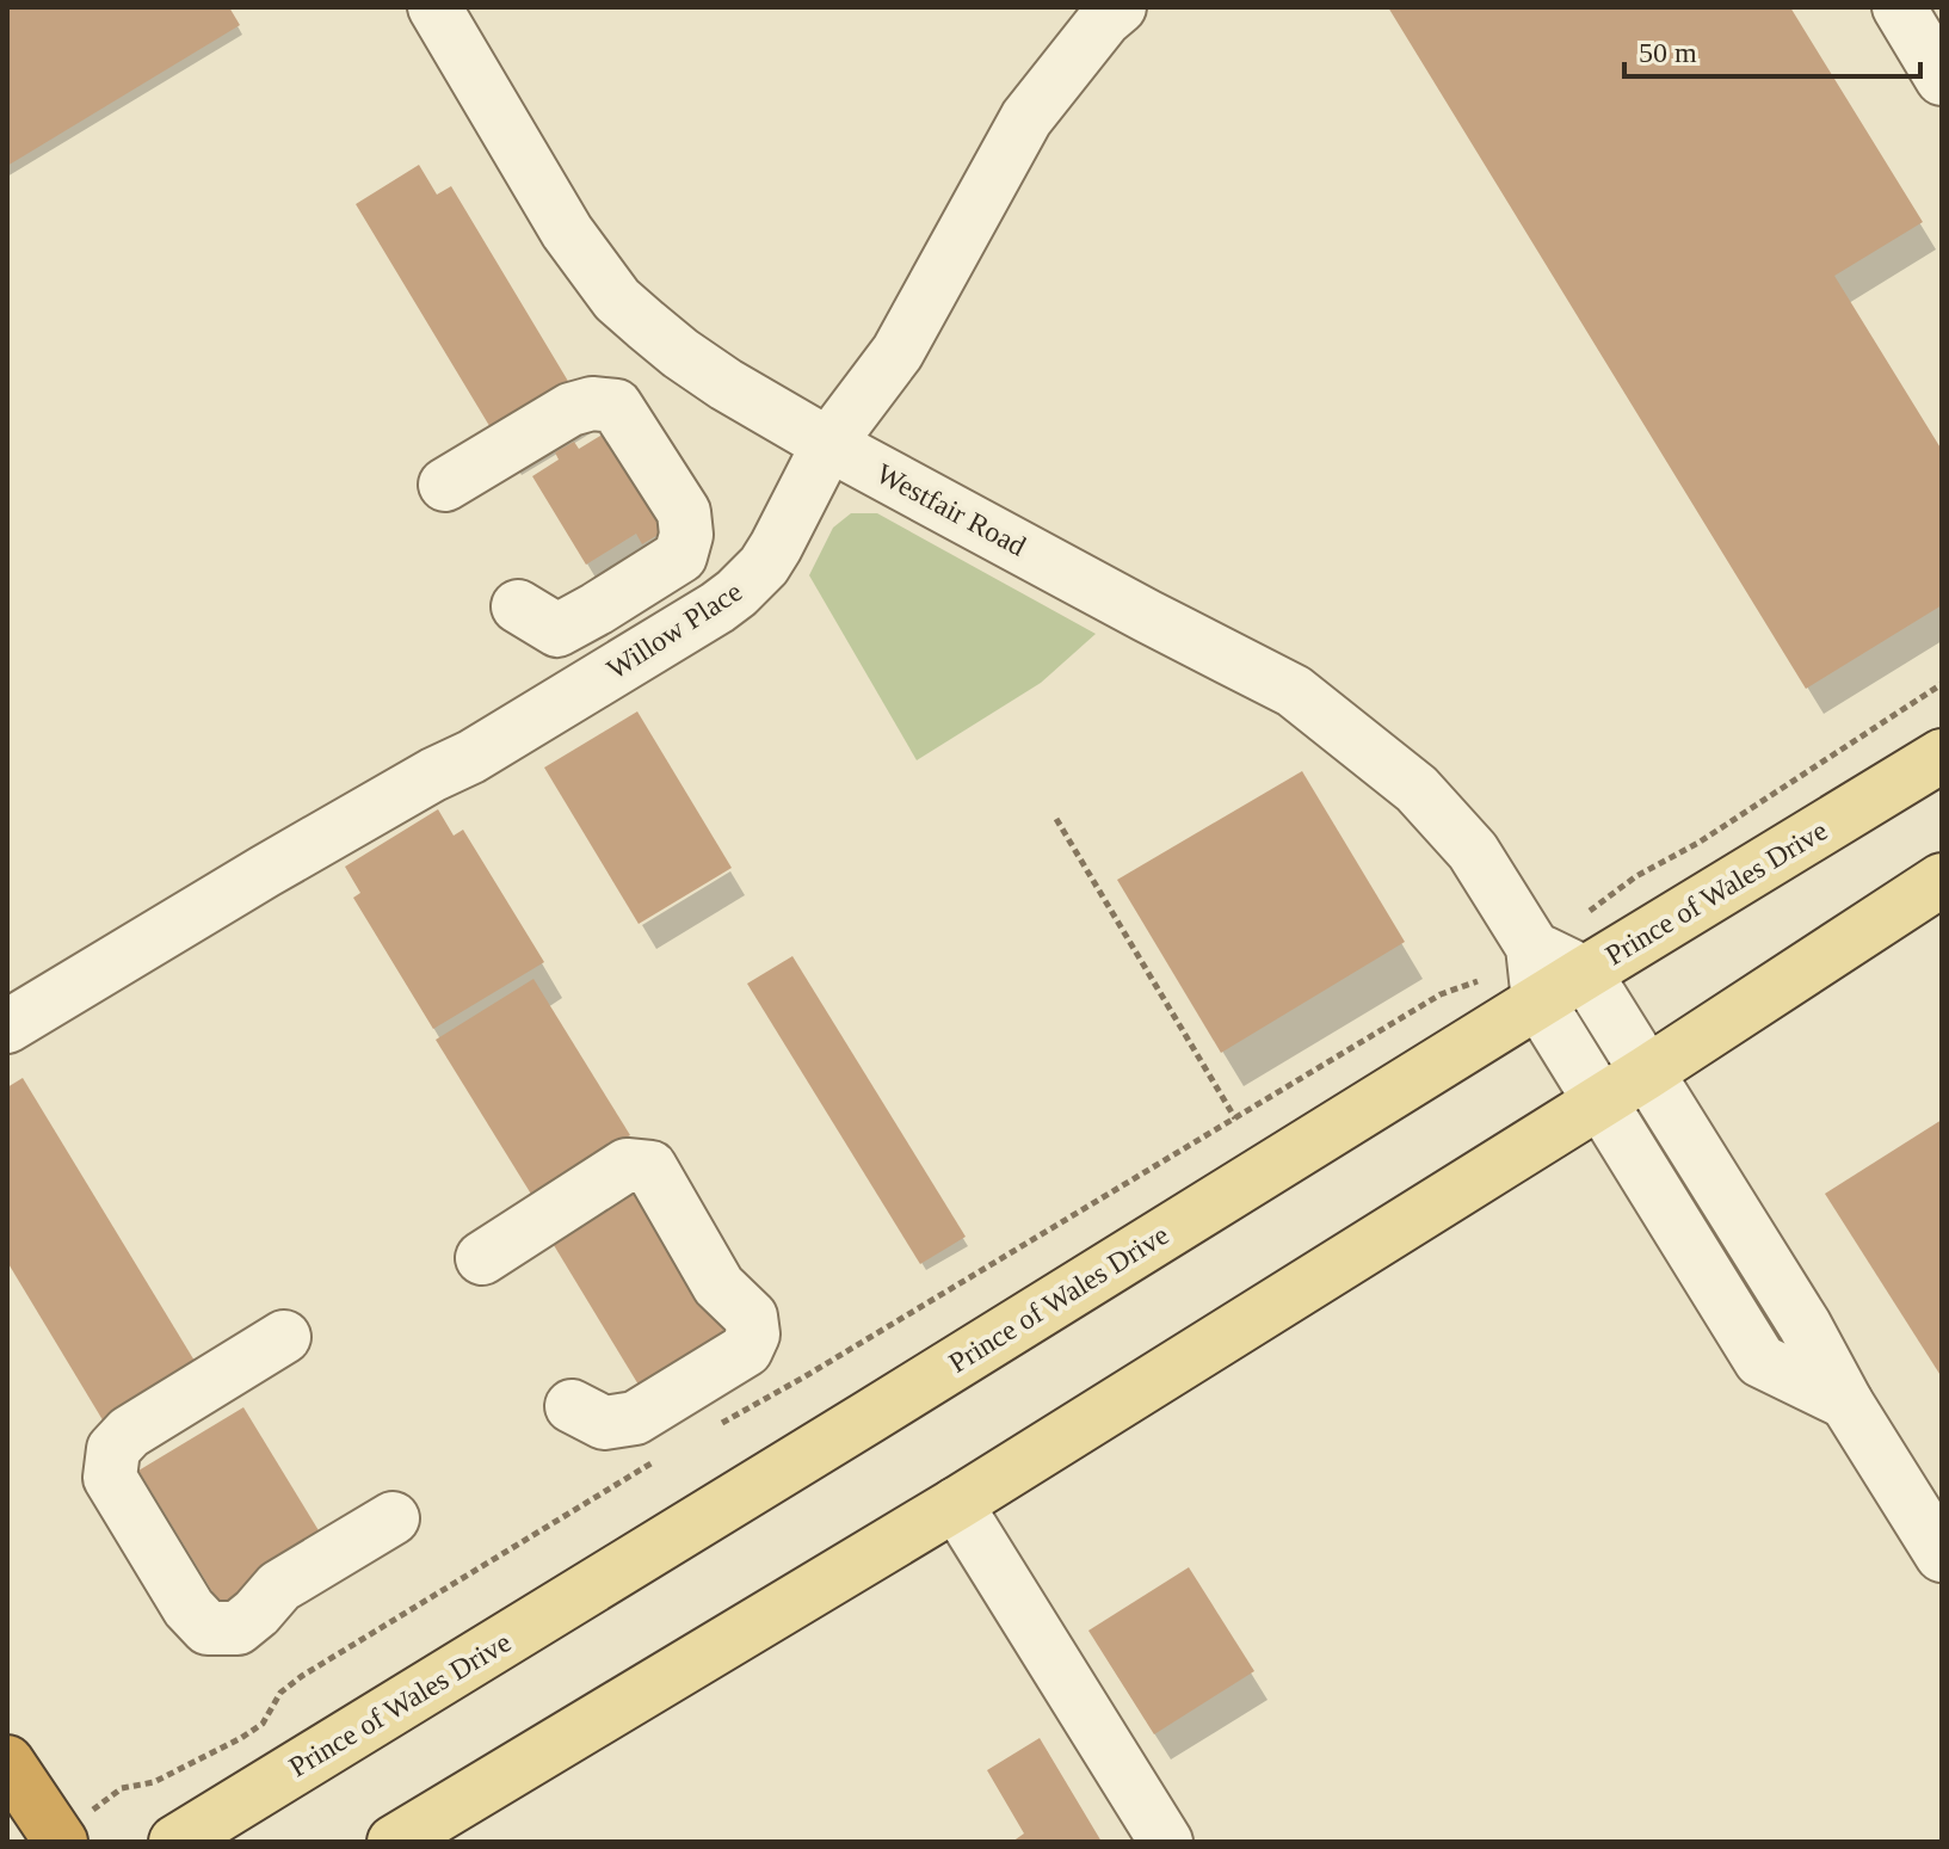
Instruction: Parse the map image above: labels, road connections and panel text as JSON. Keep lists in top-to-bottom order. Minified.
{"streets":{"main road":["Prince of Wales Drive"],"street":["Westfair Road","Willow Place"]},"crossings":[["Westfair Road","Willow Place"],["Westfair Road","Prince of Wales Drive"]],"scale_bar":"50 m"}
